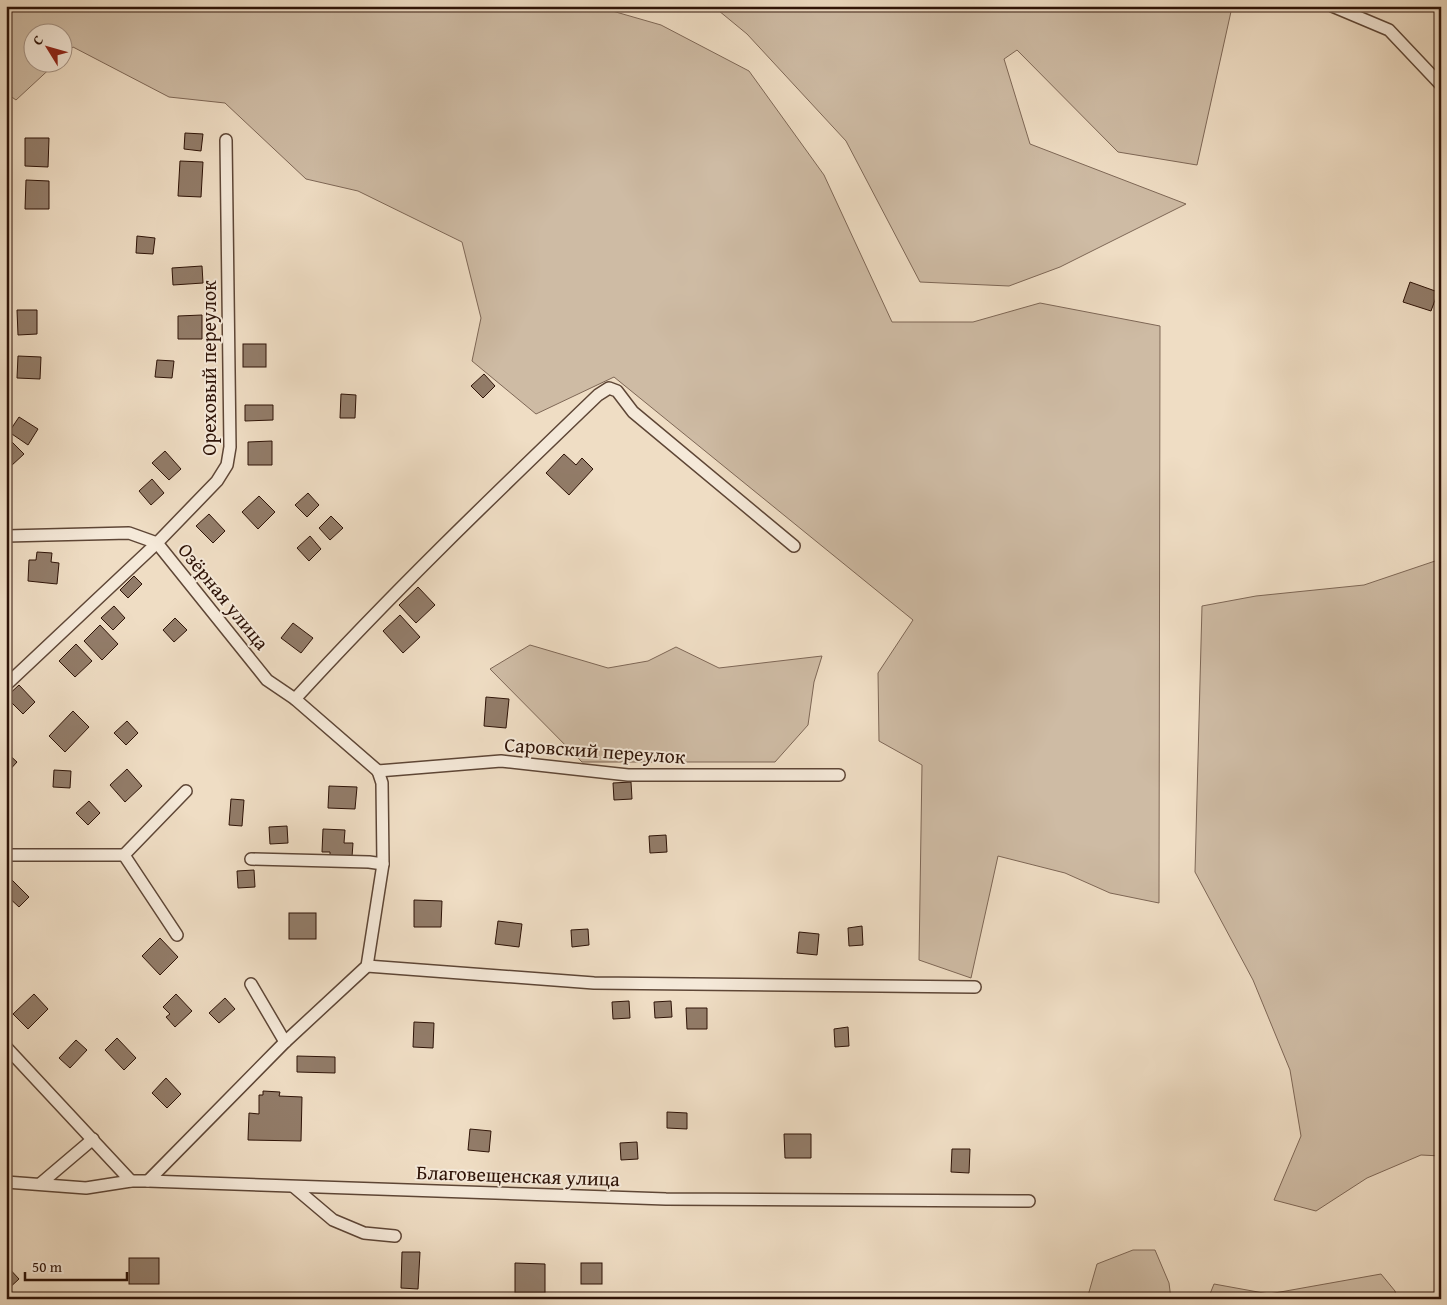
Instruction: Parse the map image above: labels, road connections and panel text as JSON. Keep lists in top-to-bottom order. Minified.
{"streets":{"street":["Ореховый переулок","Озёрная улица","Саровский переулок","Благовещенская улица"]},"crossings":[["Ореховый переулок","Озёрная улица"],["Озёрная улица","Саровский переулок"]],"scale_bar":"50 m","north":"top left"}
